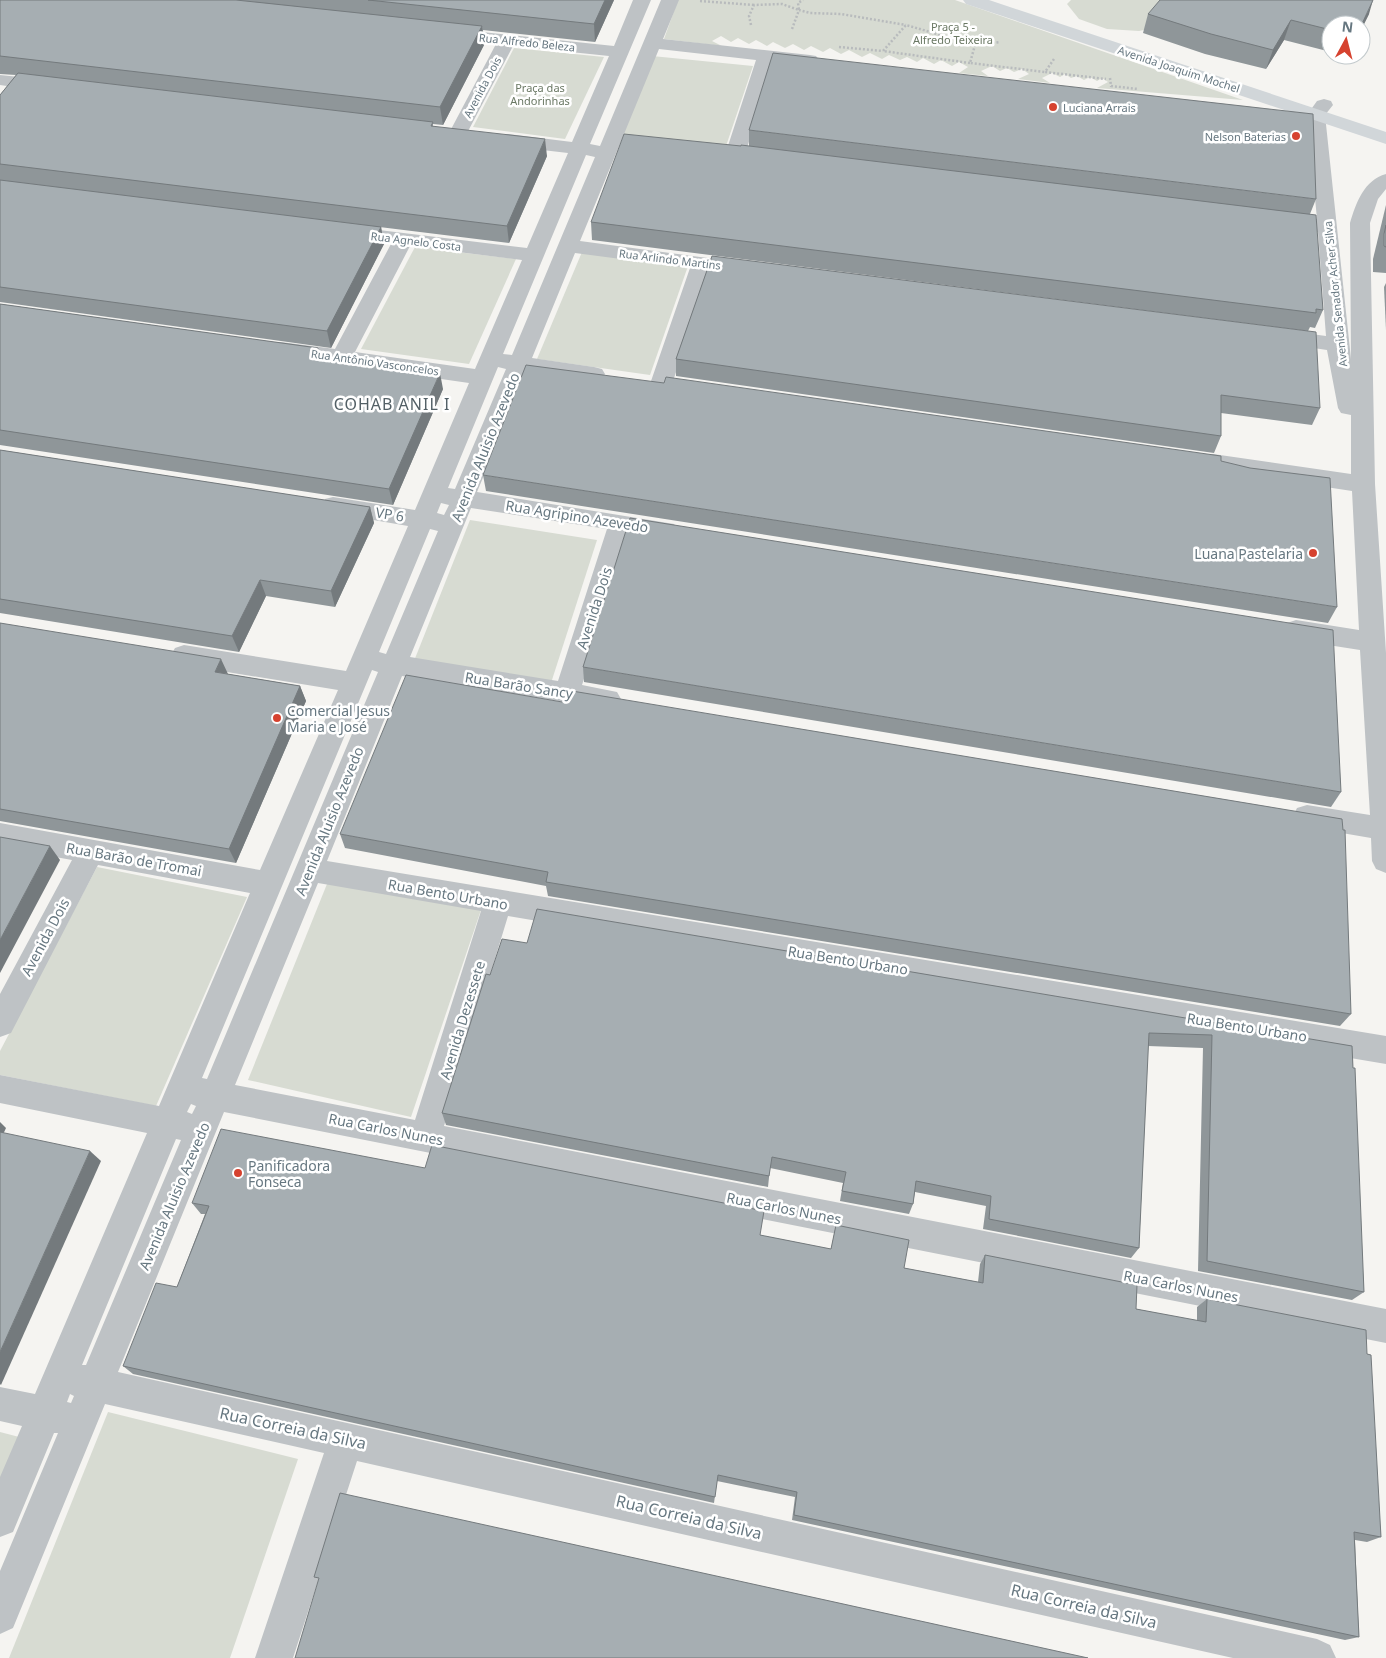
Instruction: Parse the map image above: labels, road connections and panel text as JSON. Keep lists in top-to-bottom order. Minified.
{"streets":{"main road":["Avenida Joaquim Mochel"],"street":["Rua Alfredo Beleza","Avenida Dois","Rua Agnelo Costa","Rua Arlindo Martins","Avenida Senador Acher Silva","Rua Antônio Vasconcelos","Avenida Aluisio Azevedo","VP 6","Rua Agripino Azevedo","Rua Barão Sancy","Rua Barão de Tromai","Rua Bento Urbano","Avenida Dezessete","Rua Carlos Nunes","Rua Correia da Silva"]},"crossings":[["Rua Alfredo Beleza","Avenida Dois"],["Rua Alfredo Beleza","Avenida Aluisio Azevedo"],["Avenida Joaquim Mochel","Avenida Senador Acher Silva"],["Avenida Dois","Rua Agripino Azevedo"],["Avenida Dois","Rua Barão Sancy"],["Avenida Dois","Rua Barão de Tromai"],["Rua Agnelo Costa","Avenida Aluisio Azevedo"],["Rua Arlindo Martins","Avenida Aluisio Azevedo"],["Rua Antônio Vasconcelos","Avenida Aluisio Azevedo"],["Avenida Aluisio Azevedo","VP 6"],["Avenida Aluisio Azevedo","Rua Agripino Azevedo"],["Avenida Aluisio Azevedo","Rua Barão Sancy"],["Avenida Aluisio Azevedo","Rua Barão de Tromai"],["Avenida Aluisio Azevedo","Rua Bento Urbano"],["Avenida Aluisio Azevedo","Rua Carlos Nunes"],["Avenida Aluisio Azevedo","Rua Correia da Silva"],["Rua Bento Urbano","Avenida Dezessete"],["Avenida Dezessete","Rua Carlos Nunes"]],"districts":["COHAB ANIL I"],"parks":["Praça 5 - Alfredo Teixeira","Praça das Andorinhas"],"places":["Luciana Arrais","Nelson Baterias","Luana Pastelaria","Comercial Jesus Maria e José","Panificadora Fonseca"],"north":"top"}
